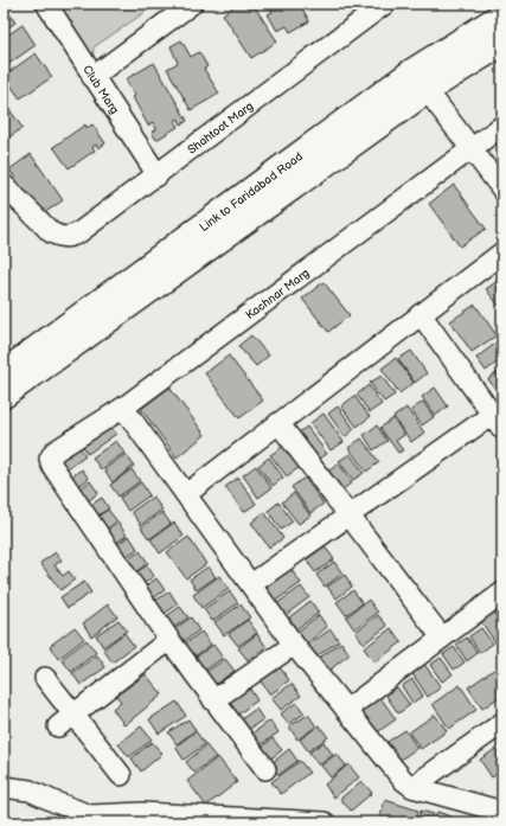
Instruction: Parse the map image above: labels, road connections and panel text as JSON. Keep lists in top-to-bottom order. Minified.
{"streets":{"main road":["Link to Faridabad Road"],"street":["Club Marg","Shahtoot Marg","Kachnar Marg"]},"crossings":[["Club Marg","Shahtoot Marg"]]}
